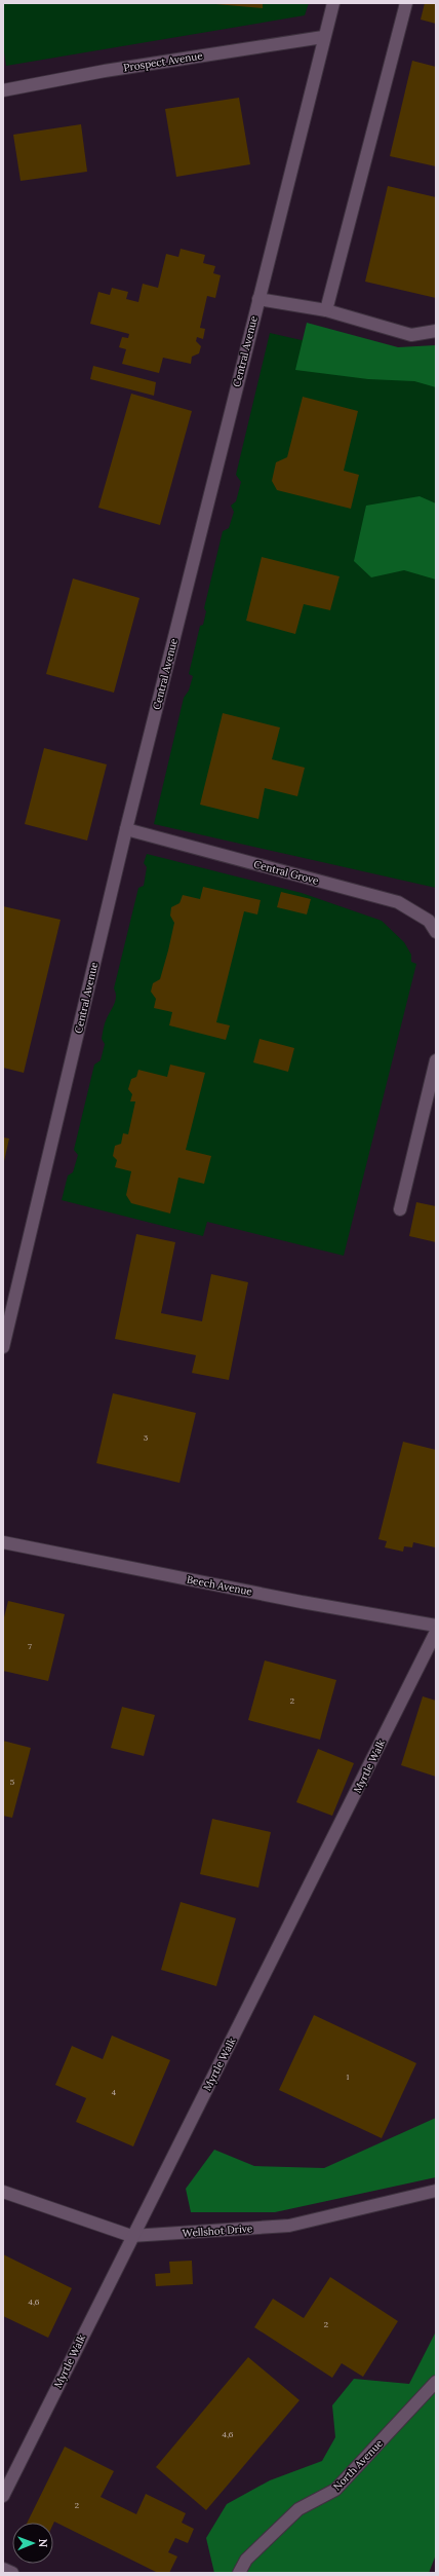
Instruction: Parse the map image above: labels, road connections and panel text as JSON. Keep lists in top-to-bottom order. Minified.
{"streets":{"street":["Prospect Avenue","Central Avenue","Central Grove","Beech Avenue","Myrtle Walk","Wellshot Drive","North Avenue"]},"crossings":[["Prospect Avenue","Central Avenue"],["Central Avenue","Central Grove"],["Myrtle Walk","Wellshot Drive"]],"house_numbers":["3","7","2","5","1","4","4,6","2","4,6","2"],"north":"right"}
